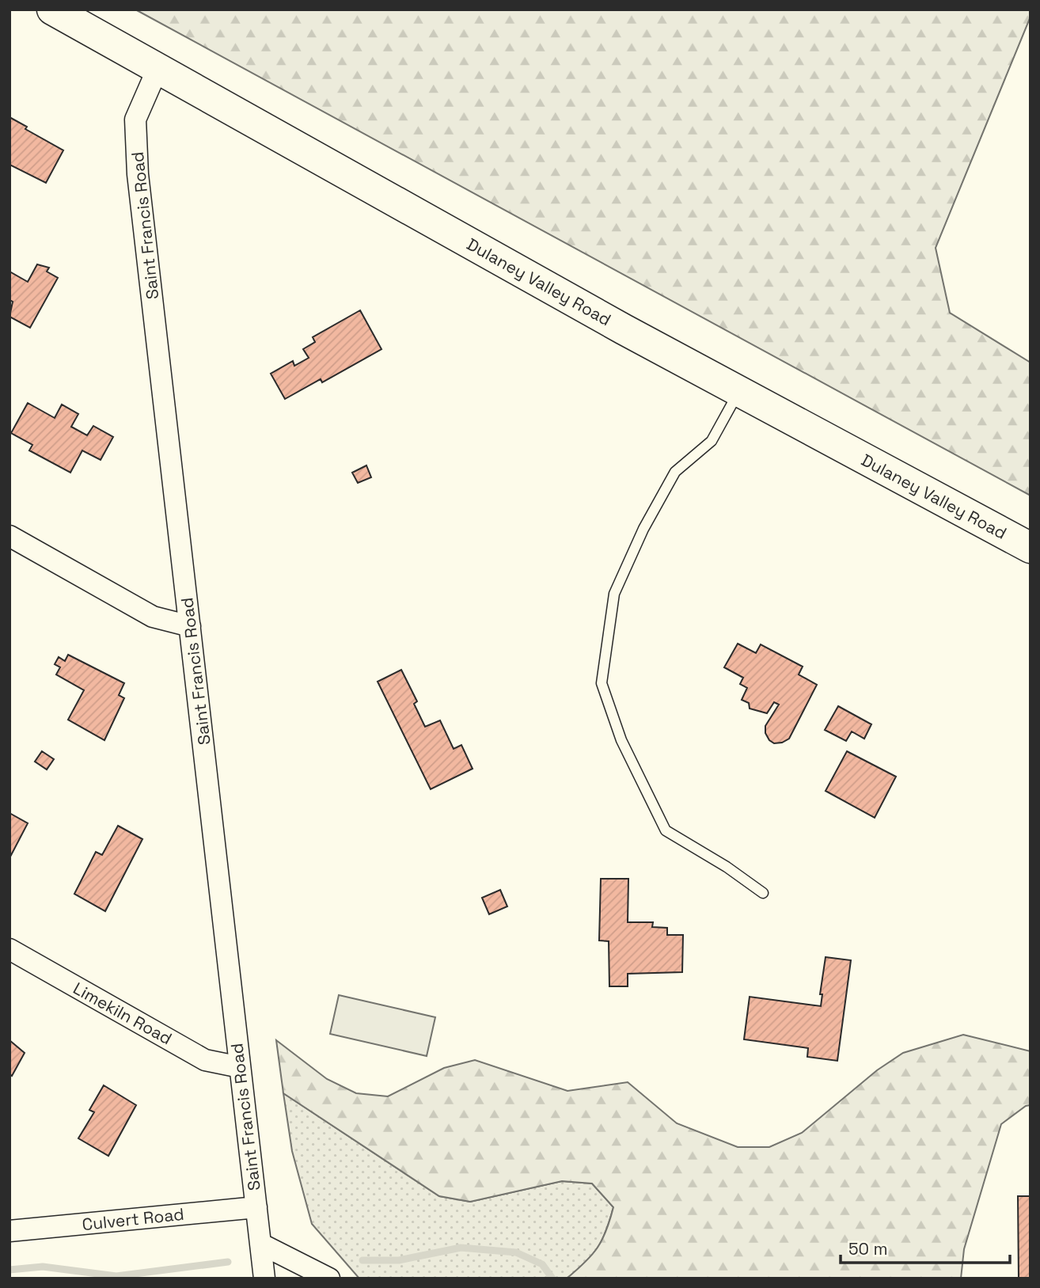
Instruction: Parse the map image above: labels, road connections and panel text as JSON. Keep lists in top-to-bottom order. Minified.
{"streets":{"main road":["Dulaney Valley Road"],"street":["Saint Francis Road","Limekiln Road","Culvert Road"]},"crossings":[["Saint Francis Road","Dulaney Valley Road"],["Saint Francis Road","Limekiln Road"],["Saint Francis Road","Culvert Road"]],"scale_bar":"50 m"}
